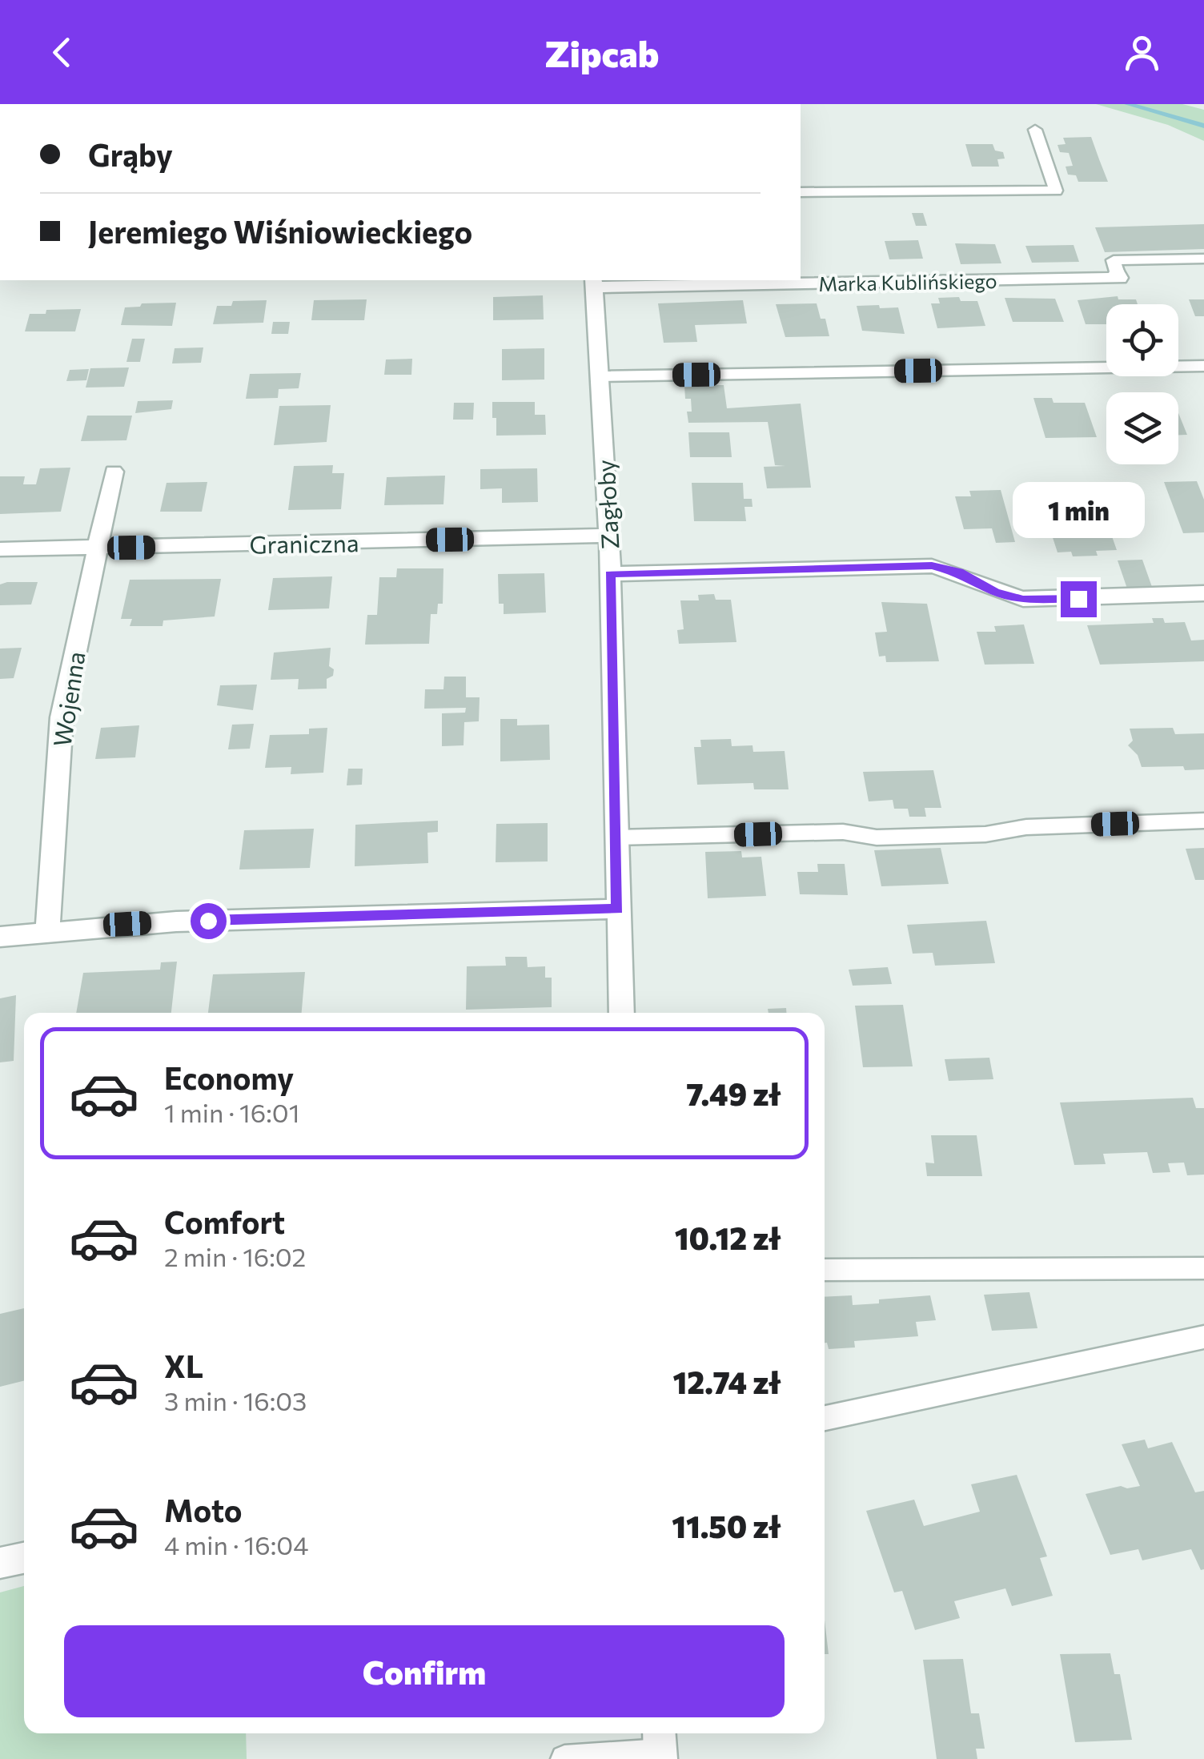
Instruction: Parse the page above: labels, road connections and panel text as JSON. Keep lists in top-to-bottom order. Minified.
{"streets":{"street":["Marka Kublińskiego","Zagłoby","Graniczna","Wojenna"]},"crossings":[["Marka Kublińskiego","Zagłoby"],["Zagłoby","Graniczna"],["Graniczna","Wojenna"]],"page":{"header":"Zipcab","banner":["Grąby","Jeremiego Wiśniowieckiego"],"bubble":"1 min","list":[{"name":"Economy","note":"1 min · 16:01","value":"7.49 zł"},{"name":"Comfort","note":"2 min · 16:02","value":"10.12 zł"},{"name":"XL","note":"3 min · 16:03","value":"12.74 zł"},{"name":"Moto","note":"4 min · 16:04","value":"11.50 zł"}],"buttons":"Confirm"}}
